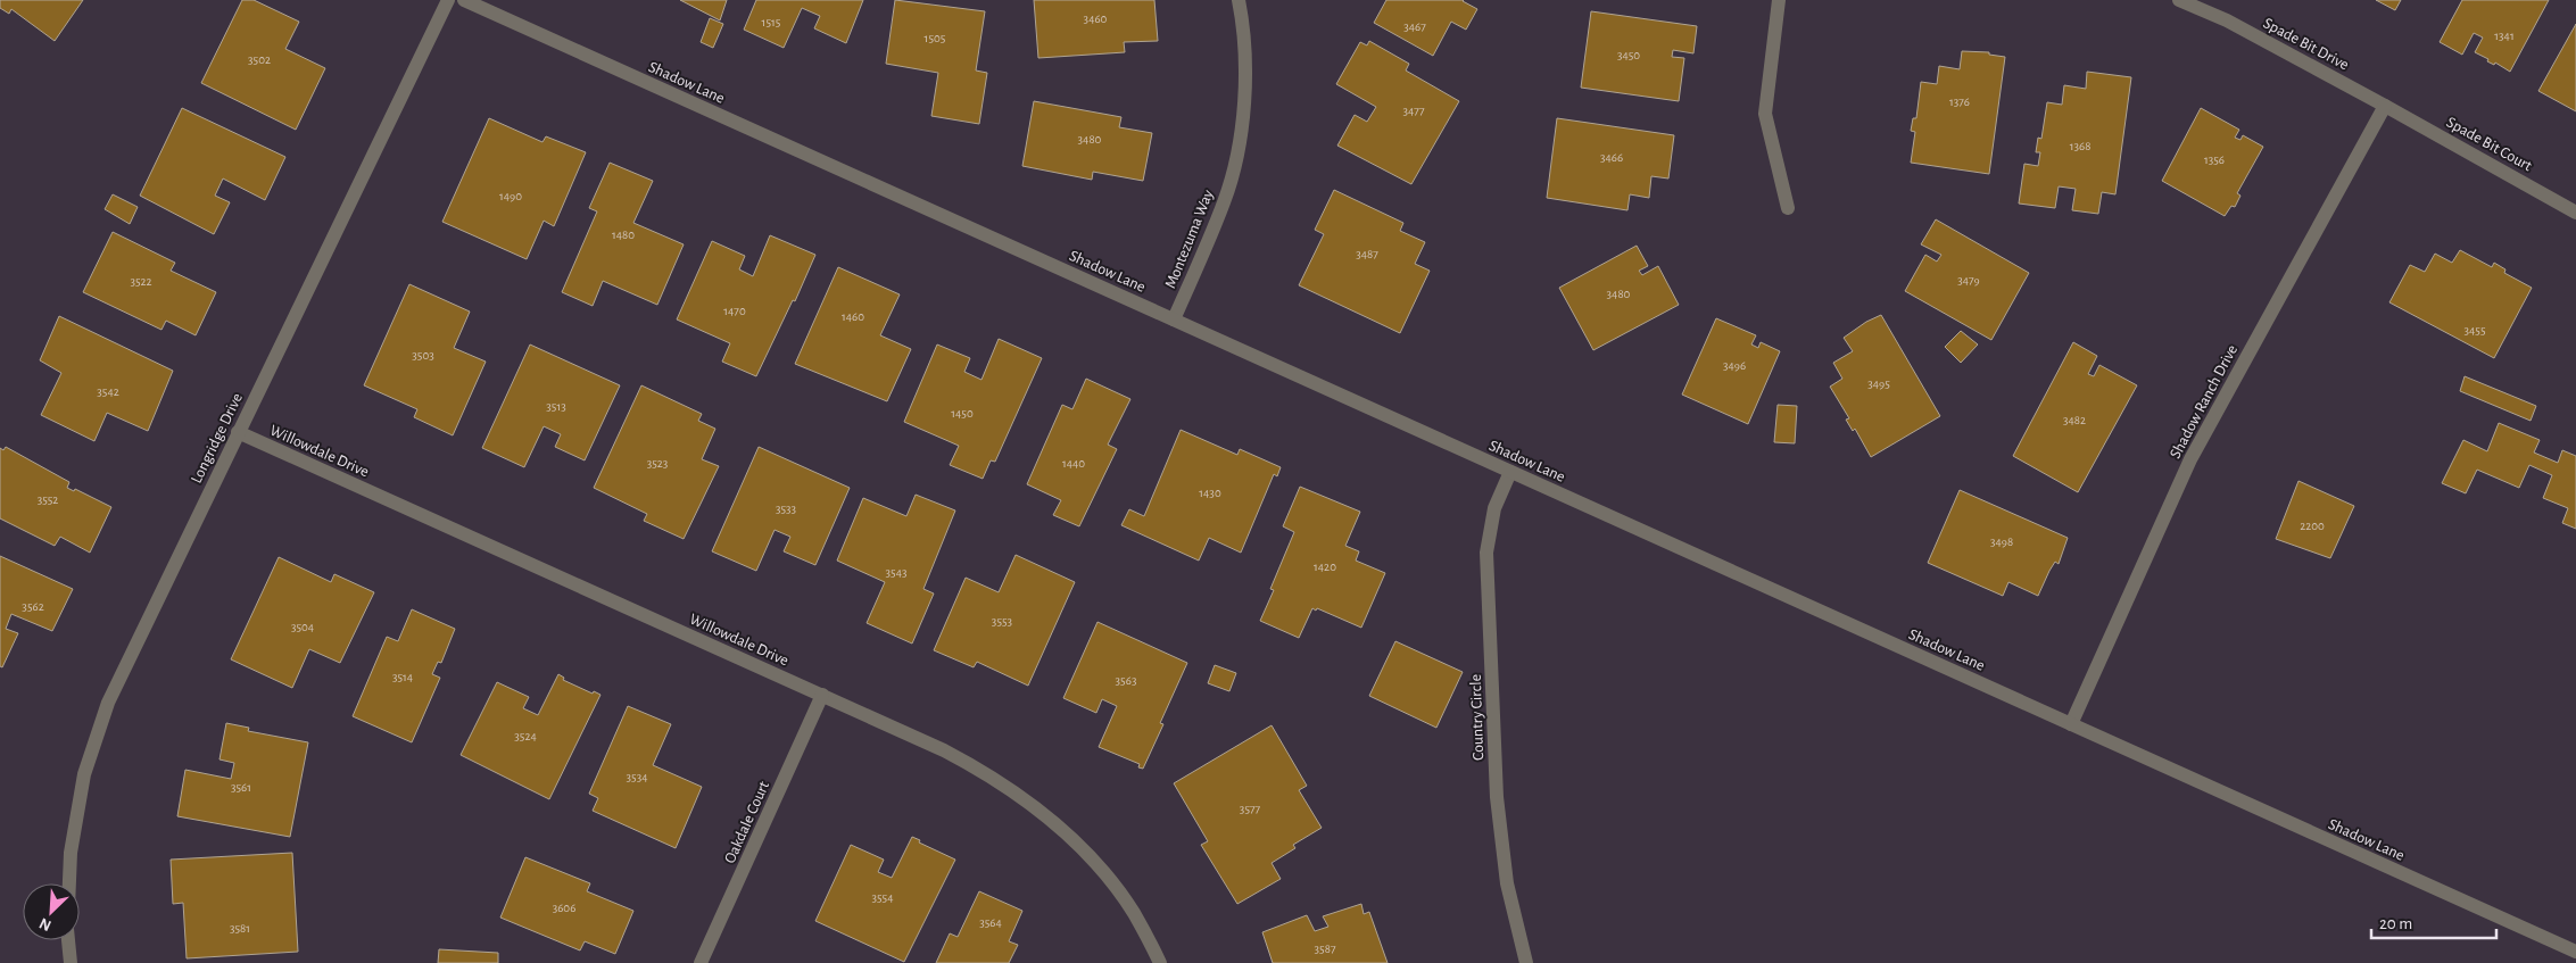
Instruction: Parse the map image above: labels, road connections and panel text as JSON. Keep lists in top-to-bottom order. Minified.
{"streets":{"street":["Spade Bit Drive","Shadow Lane","Spade Bit Court","Montezuma Way","Shadow Ranch Drive","Longridge Drive","Willowdale Drive","Country Circle","Oakdale Court"]},"crossings":[["Spade Bit Drive","Spade Bit Court"],["Spade Bit Drive","Shadow Ranch Drive"],["Shadow Lane","Montezuma Way"],["Shadow Lane","Shadow Ranch Drive"],["Shadow Lane","Country Circle"],["Spade Bit Court","Shadow Ranch Drive"],["Longridge Drive","Willowdale Drive"],["Willowdale Drive","Oakdale Court"]],"house_numbers":["3460","1515","3467","1341","1505","3450","3502","1376","3477","3480","1368","3466","1356","1490","1480","3487","3479","3522","3480","1470","1460","3455","3503","3496","3495","3542","3513","1450","3482","3523","1440","1430","3552","3533","2200","3498","1420","3543","3562","3553","3504","3514","3563","3524","3534","3561","3577","3554","3606","3564","3581","3587"],"scale_bar":"20 m","north":"bottom left"}
